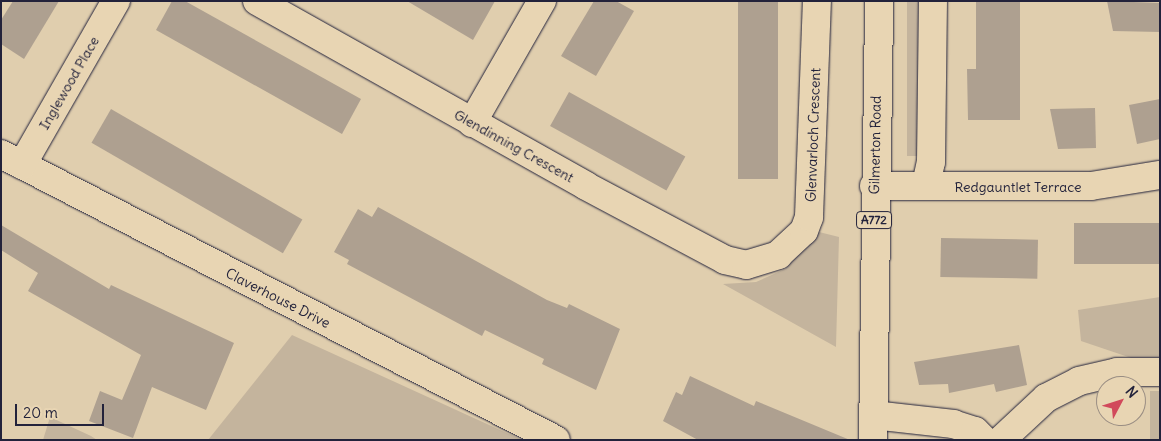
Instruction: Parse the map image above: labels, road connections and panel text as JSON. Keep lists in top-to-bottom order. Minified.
{"streets":{"street":["Inglewood Place","Glenvarloch Crescent","Gilmerton Road","Glendinning Crescent","Redgauntlet Terrace","A772","Claverhouse Drive"]},"crossings":[["Inglewood Place","Claverhouse Drive"],["Glenvarloch Crescent","Glendinning Crescent"],["Gilmerton Road","Redgauntlet Terrace"]],"scale_bar":"20 m","north":"top right"}
